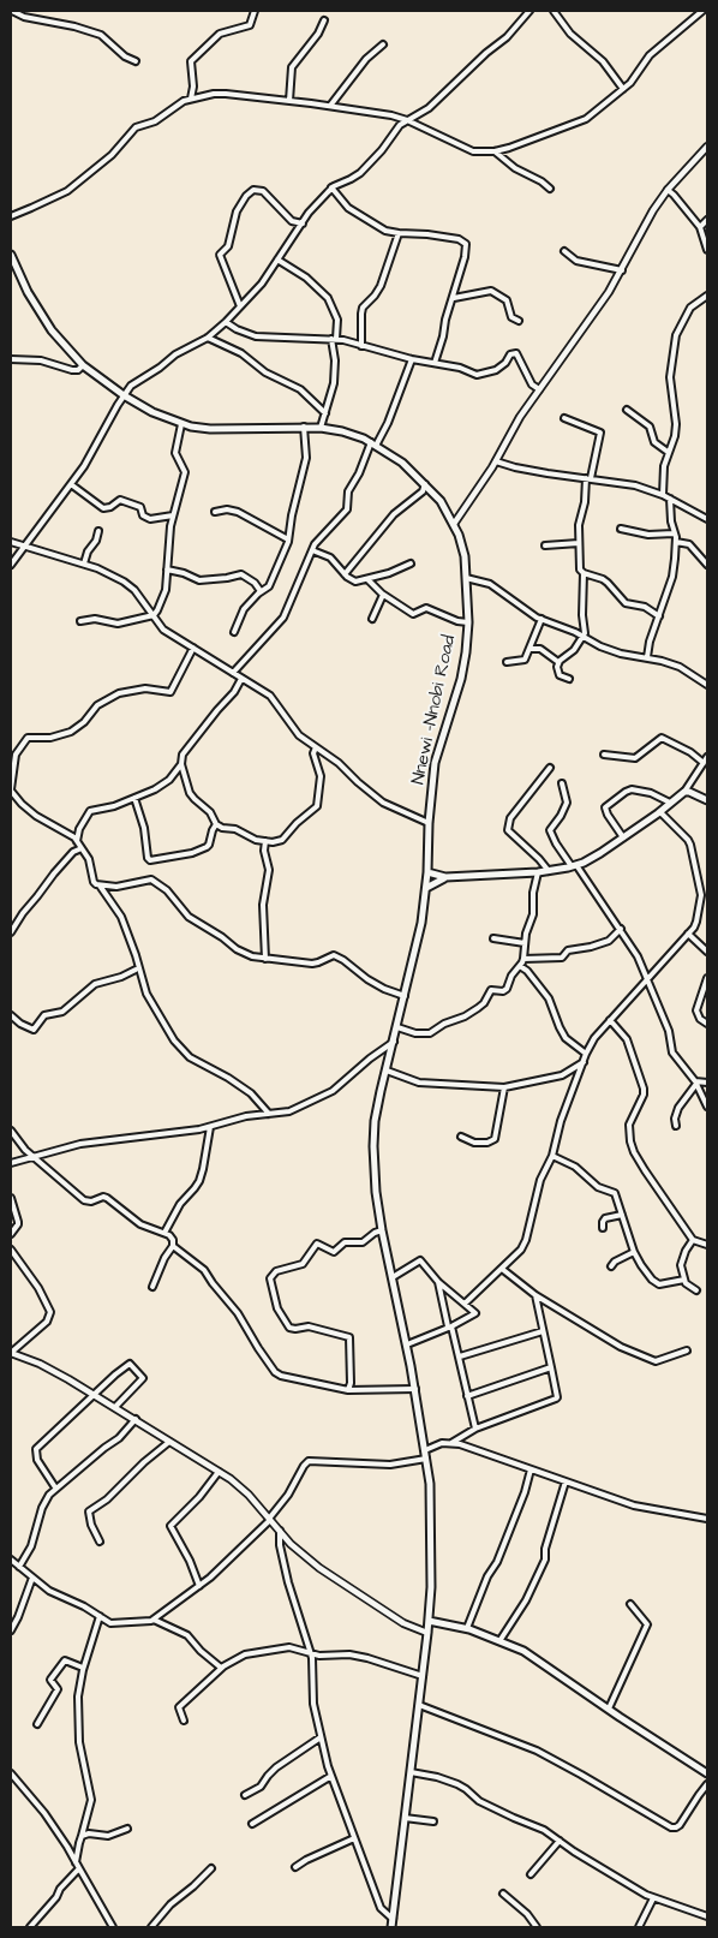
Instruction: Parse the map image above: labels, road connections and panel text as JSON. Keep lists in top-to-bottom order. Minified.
{"streets":{"main road":["Nnewi -Nnobi Road"]}}
